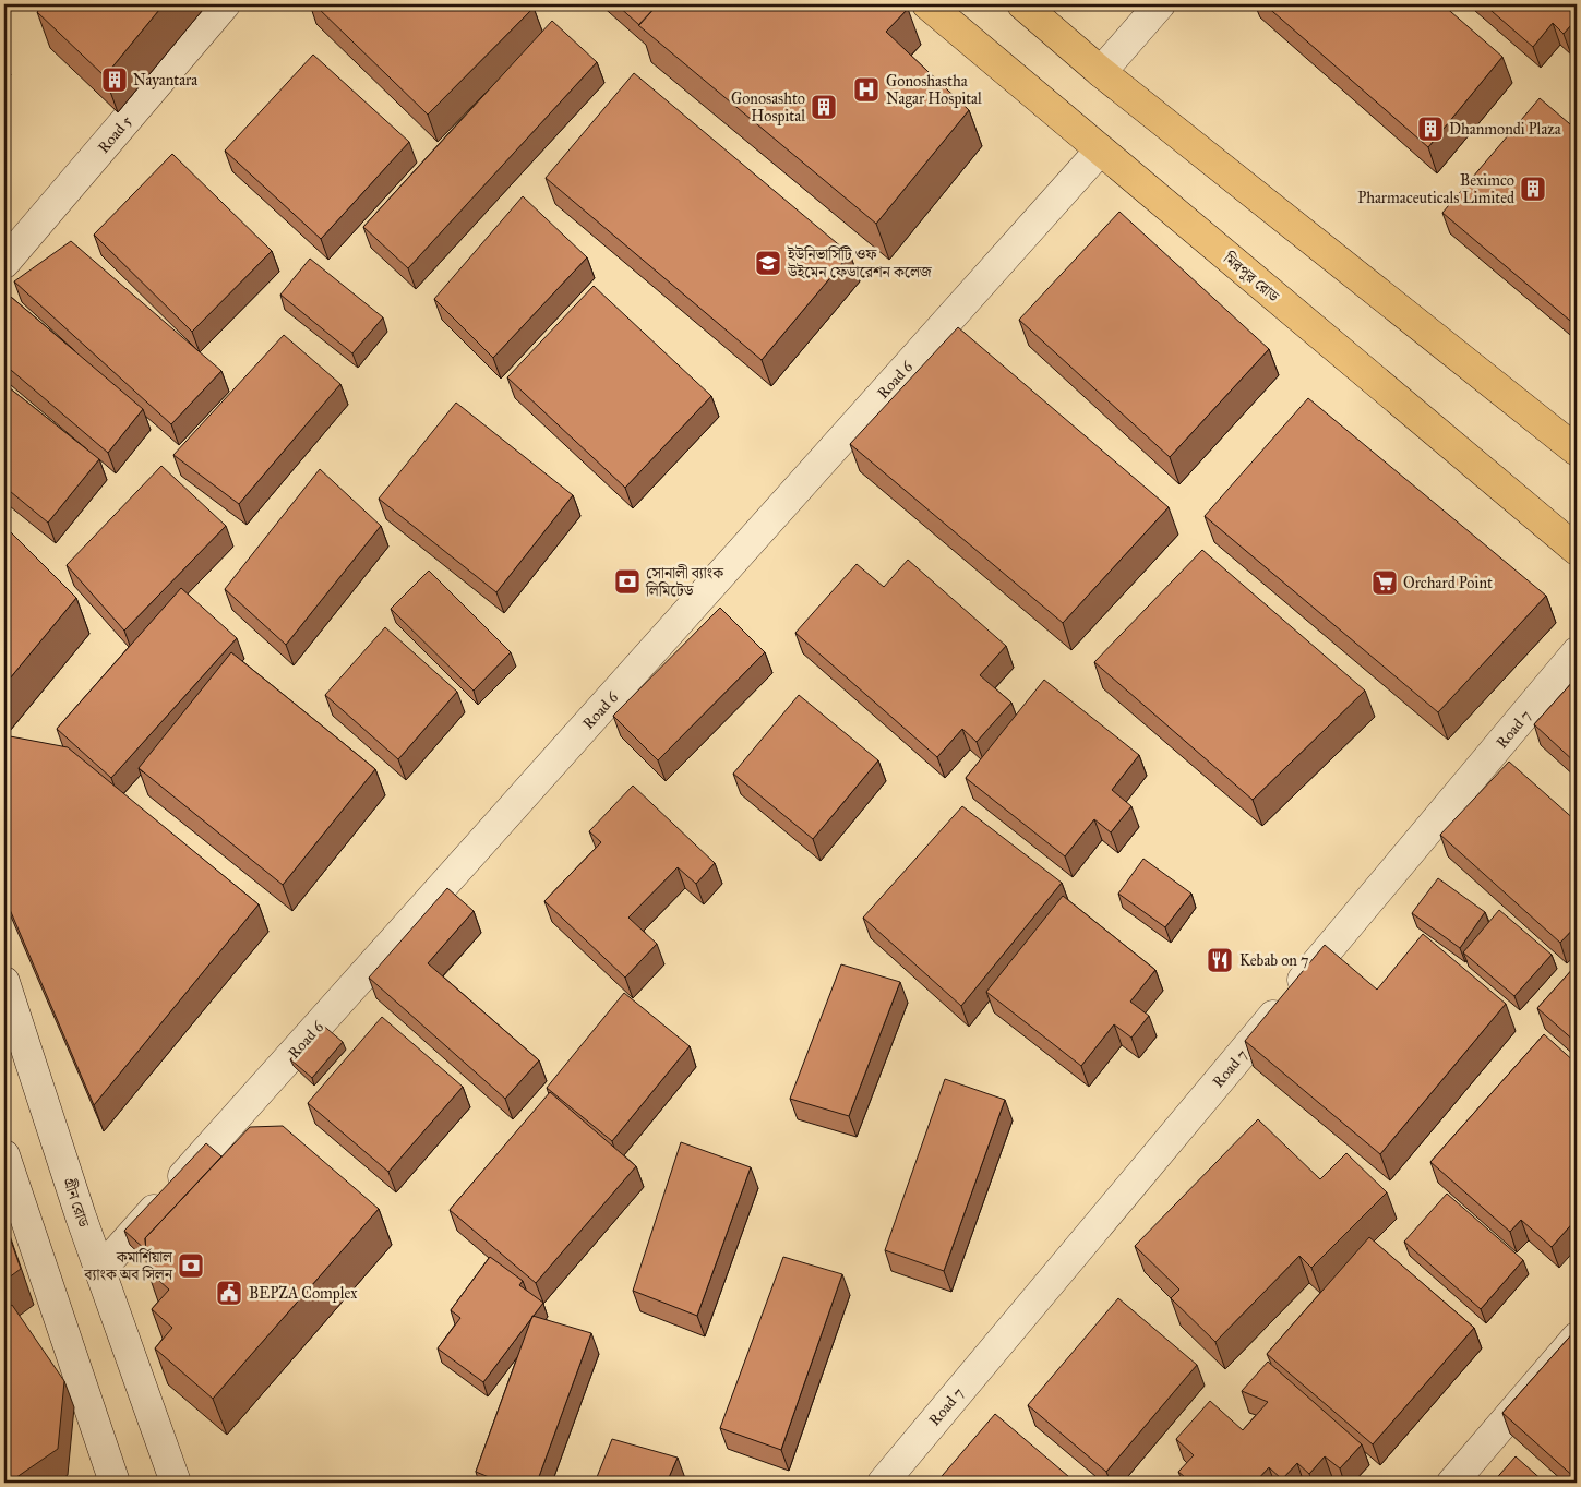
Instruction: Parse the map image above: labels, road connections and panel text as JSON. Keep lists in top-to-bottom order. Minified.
{"streets":{"highway":["মিরপুর রোড"],"street":["Road 5","Road 6","Road 7","গ্রীন রোড"]},"crossings":[["মিরপুর রোড","Road 6"],["Road 6","গ্রীন রোড"]],"places":{"building":["Nayantara","Gonosashto Hospital","Dhanmondi Plaza","Beximco Pharmaceuticals Limited"],"hospital":["Gonoshastha Nagar Hospital"],"school or university":["ইউনিভার্সিটি ওফ উইমেন ফেডারেশন কলেজ"],"bank":["সোনালী ব্যাংক লিমিটেড","কমার্শিয়াল ব্যাংক অব সিলন"],"supermarket":["Orchard Point"],"restaurant":["Kebab on 7"],"public building":["BEPZA Complex"]}}
